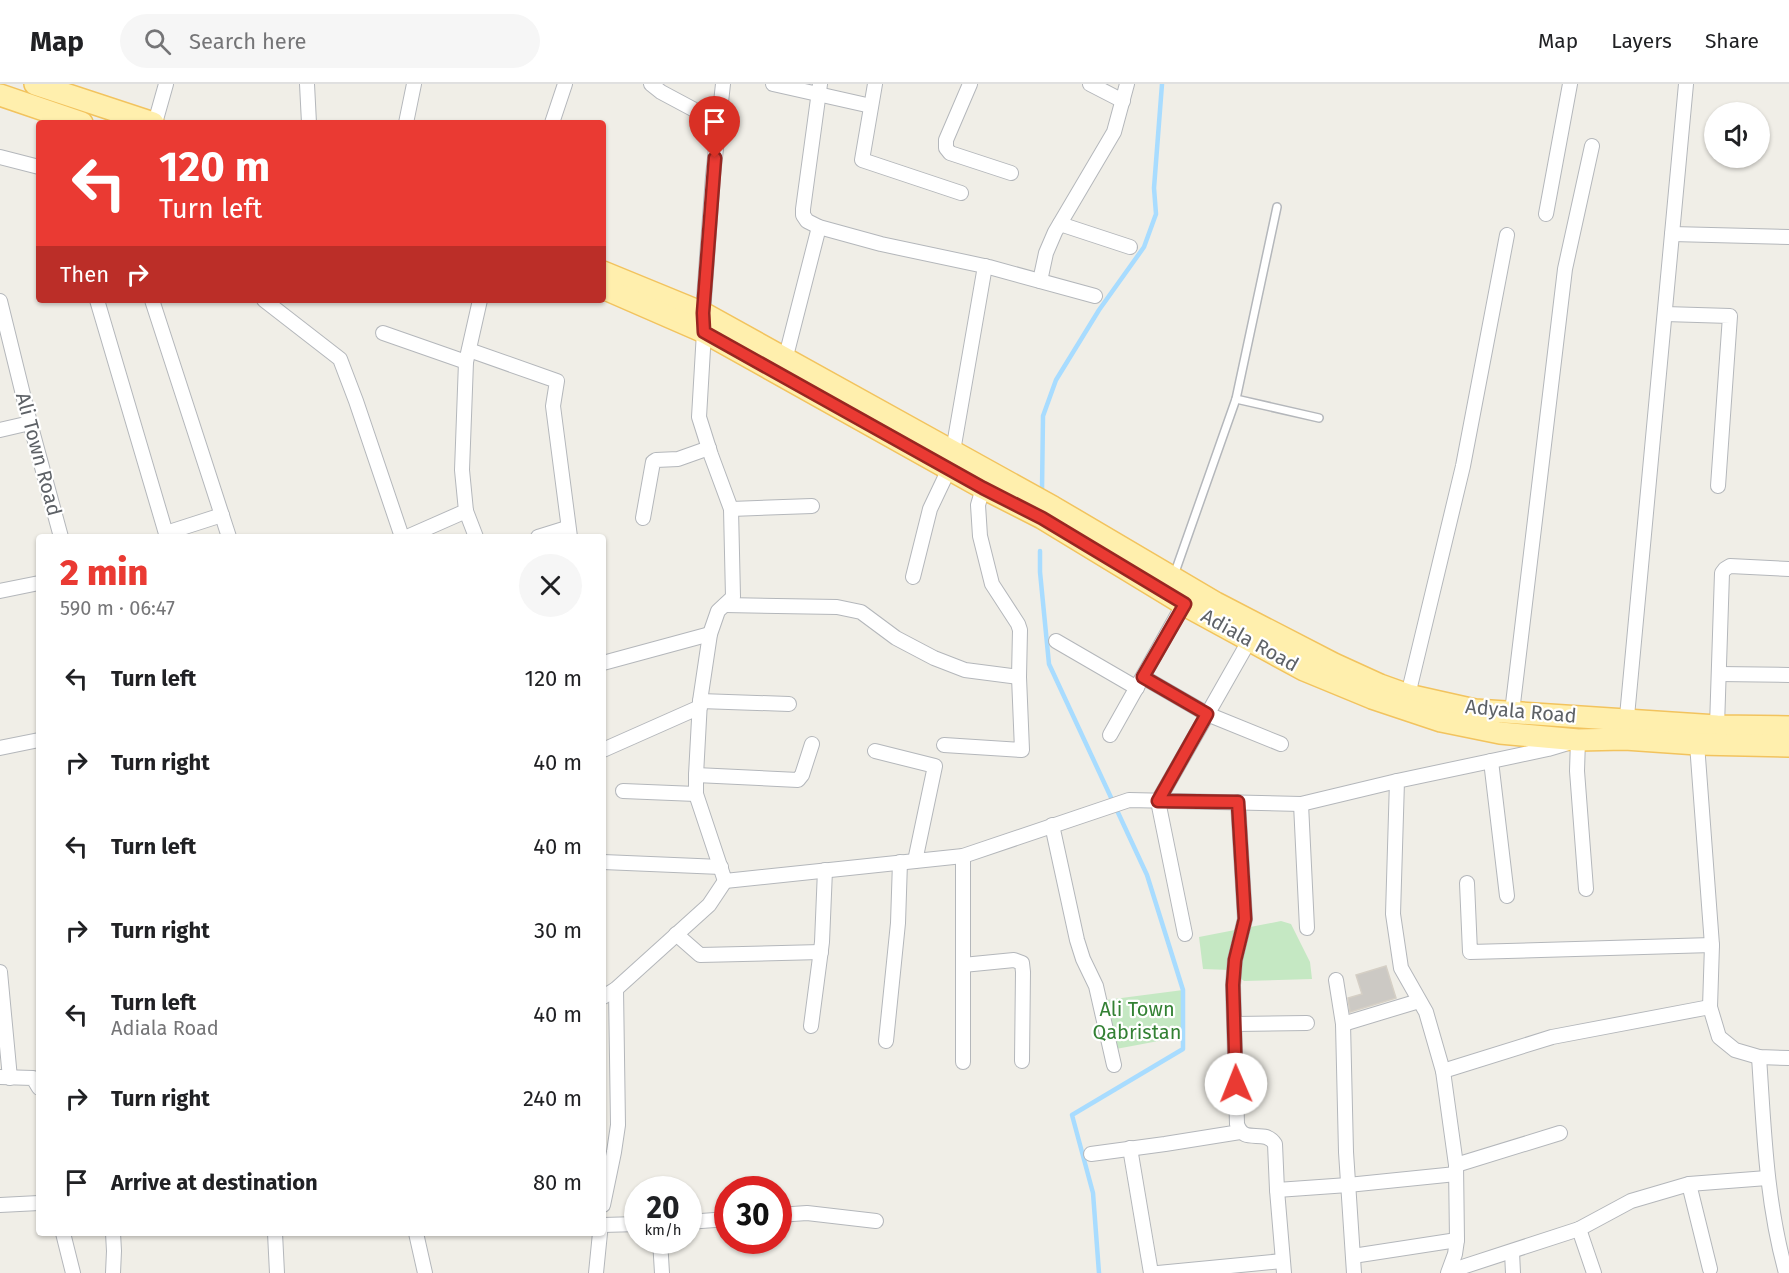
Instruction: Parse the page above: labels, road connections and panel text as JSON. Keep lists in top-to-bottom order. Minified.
{"streets":{"main road":["Adiala Road","Adyala Road"],"street":["Ali Town Road"]},"crossings":[["Adiala Road","Adyala Road"]],"parks":["Ali Town Qabristan"],"page":{"header":"Map","search":"Search here","nav":["Map","Layers","Share"],"turn":["120 m","Turn left"],"then":"Then","heading":["2 min","590 m · 06:47"],"list":[{"name":"Turn left","value":"120 m"},{"name":"Turn right","value":"40 m"},{"name":"Turn left","value":"40 m"},{"name":"Turn right","value":"30 m"},{"name":"Turn left","note":"Adiala Road","value":"40 m"},{"name":"Turn right","value":"240 m"},{"name":"Arrive at destination","value":"80 m"}],"speed":"20 km/h","limit":"30"}}
